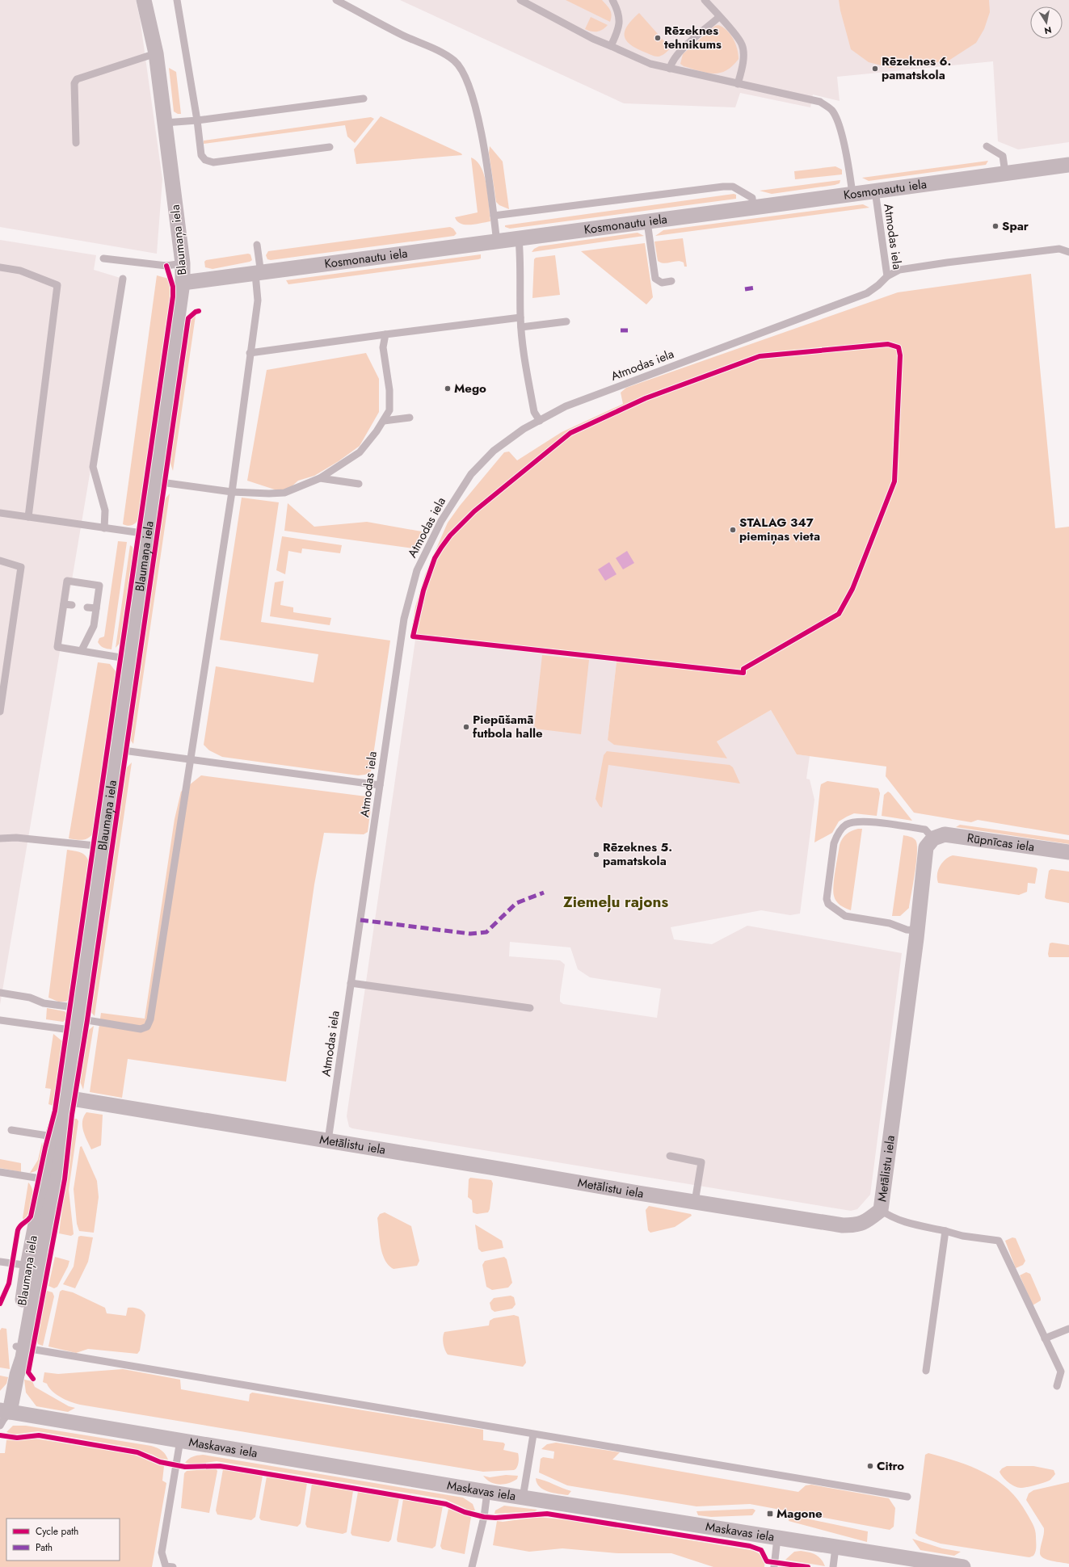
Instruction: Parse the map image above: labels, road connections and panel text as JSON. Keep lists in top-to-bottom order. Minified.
{"streets":{"street":["Kosmonautu iela","Blaumaņa iela","Rūpnīcas iela","Metālistu iela","Maskavas iela"],"lane":["Atmodas iela"]},"crossings":[["Kosmonautu iela","Atmodas iela"],["Kosmonautu iela","Blaumaņa iela"],["Atmodas iela","Metālistu iela"],["Blaumaņa iela","Metālistu iela"],["Blaumaņa iela","Maskavas iela"],["Rūpnīcas iela","Metālistu iela"]],"districts":["Ziemeļu rajons"],"places":{"other":["Rēzeknes tehnikums","Rēzeknes 6. pamatskola","Spar","Mego","STALAG 347 piemiņas vieta","Piepūšamā futbola halle","Rēzeknes 5. pamatskola","Citro"],"transit":["Magone"]},"legend":["Cycle path","Path"],"north":"bottom"}
